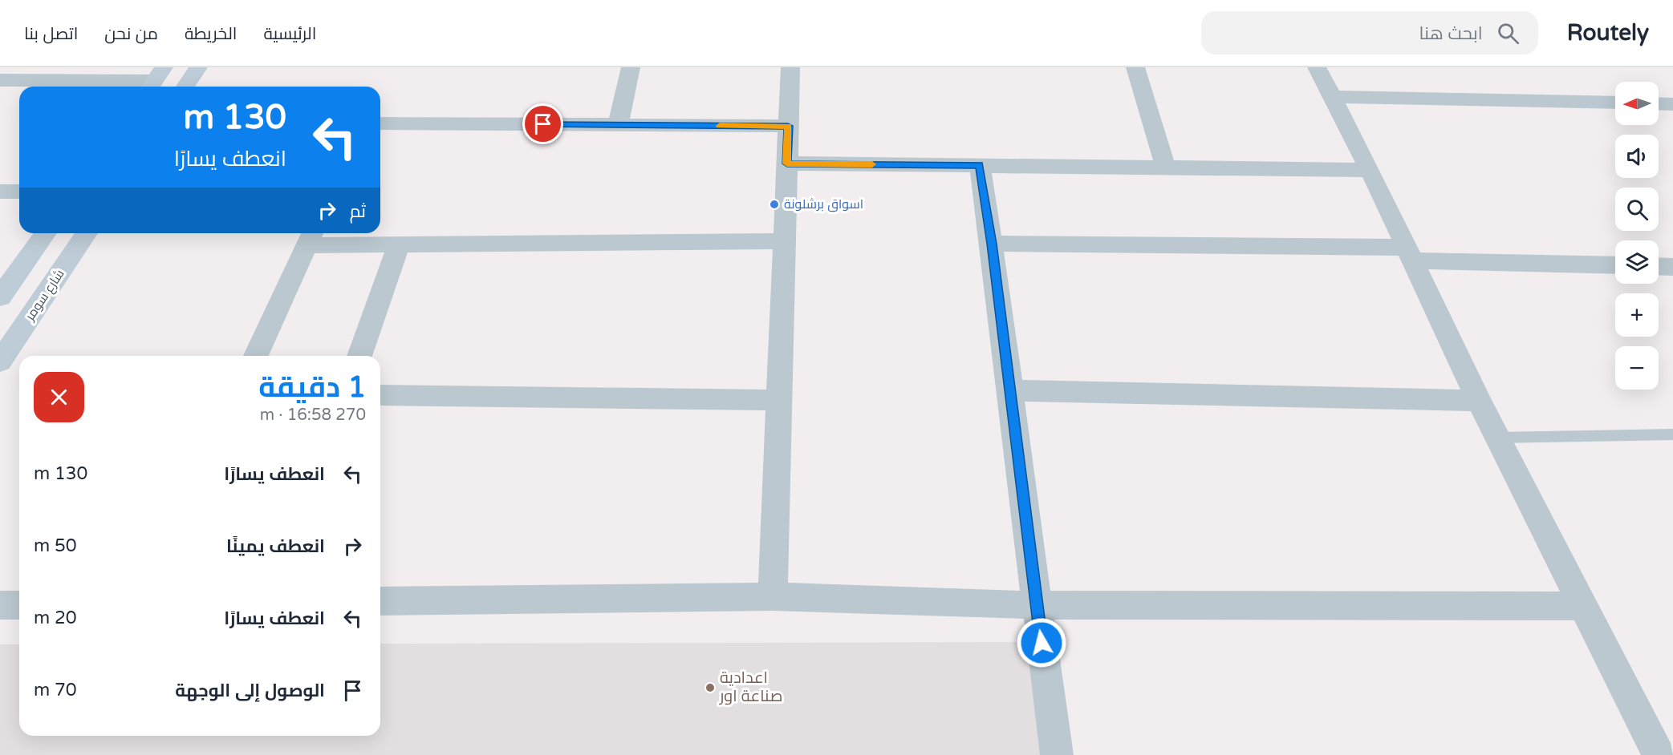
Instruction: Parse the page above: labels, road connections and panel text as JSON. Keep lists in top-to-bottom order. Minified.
{"streets":{"main road":["شارع سومر"]},"places":["اسواق برشلونة","اعدادية صناعة اور"],"north":"left","page":{"header":"Routely","search":"ابحث هنا","nav":["الرئيسية","الخريطة","من نحن","اتصل بنا"],"map_buttons":["+","−"],"turn":["130 m","انعطف يسارًا"],"then":"ثم","heading":["1 دقيقة","270 m · 16:58"],"list":[{"name":"انعطف يسارًا","value":"130 m"},{"name":"انعطف يمينًا","value":"50 m"},{"name":"انعطف يسارًا","value":"20 m"},{"name":"الوصول إلى الوجهة","value":"70 m"}]}}
